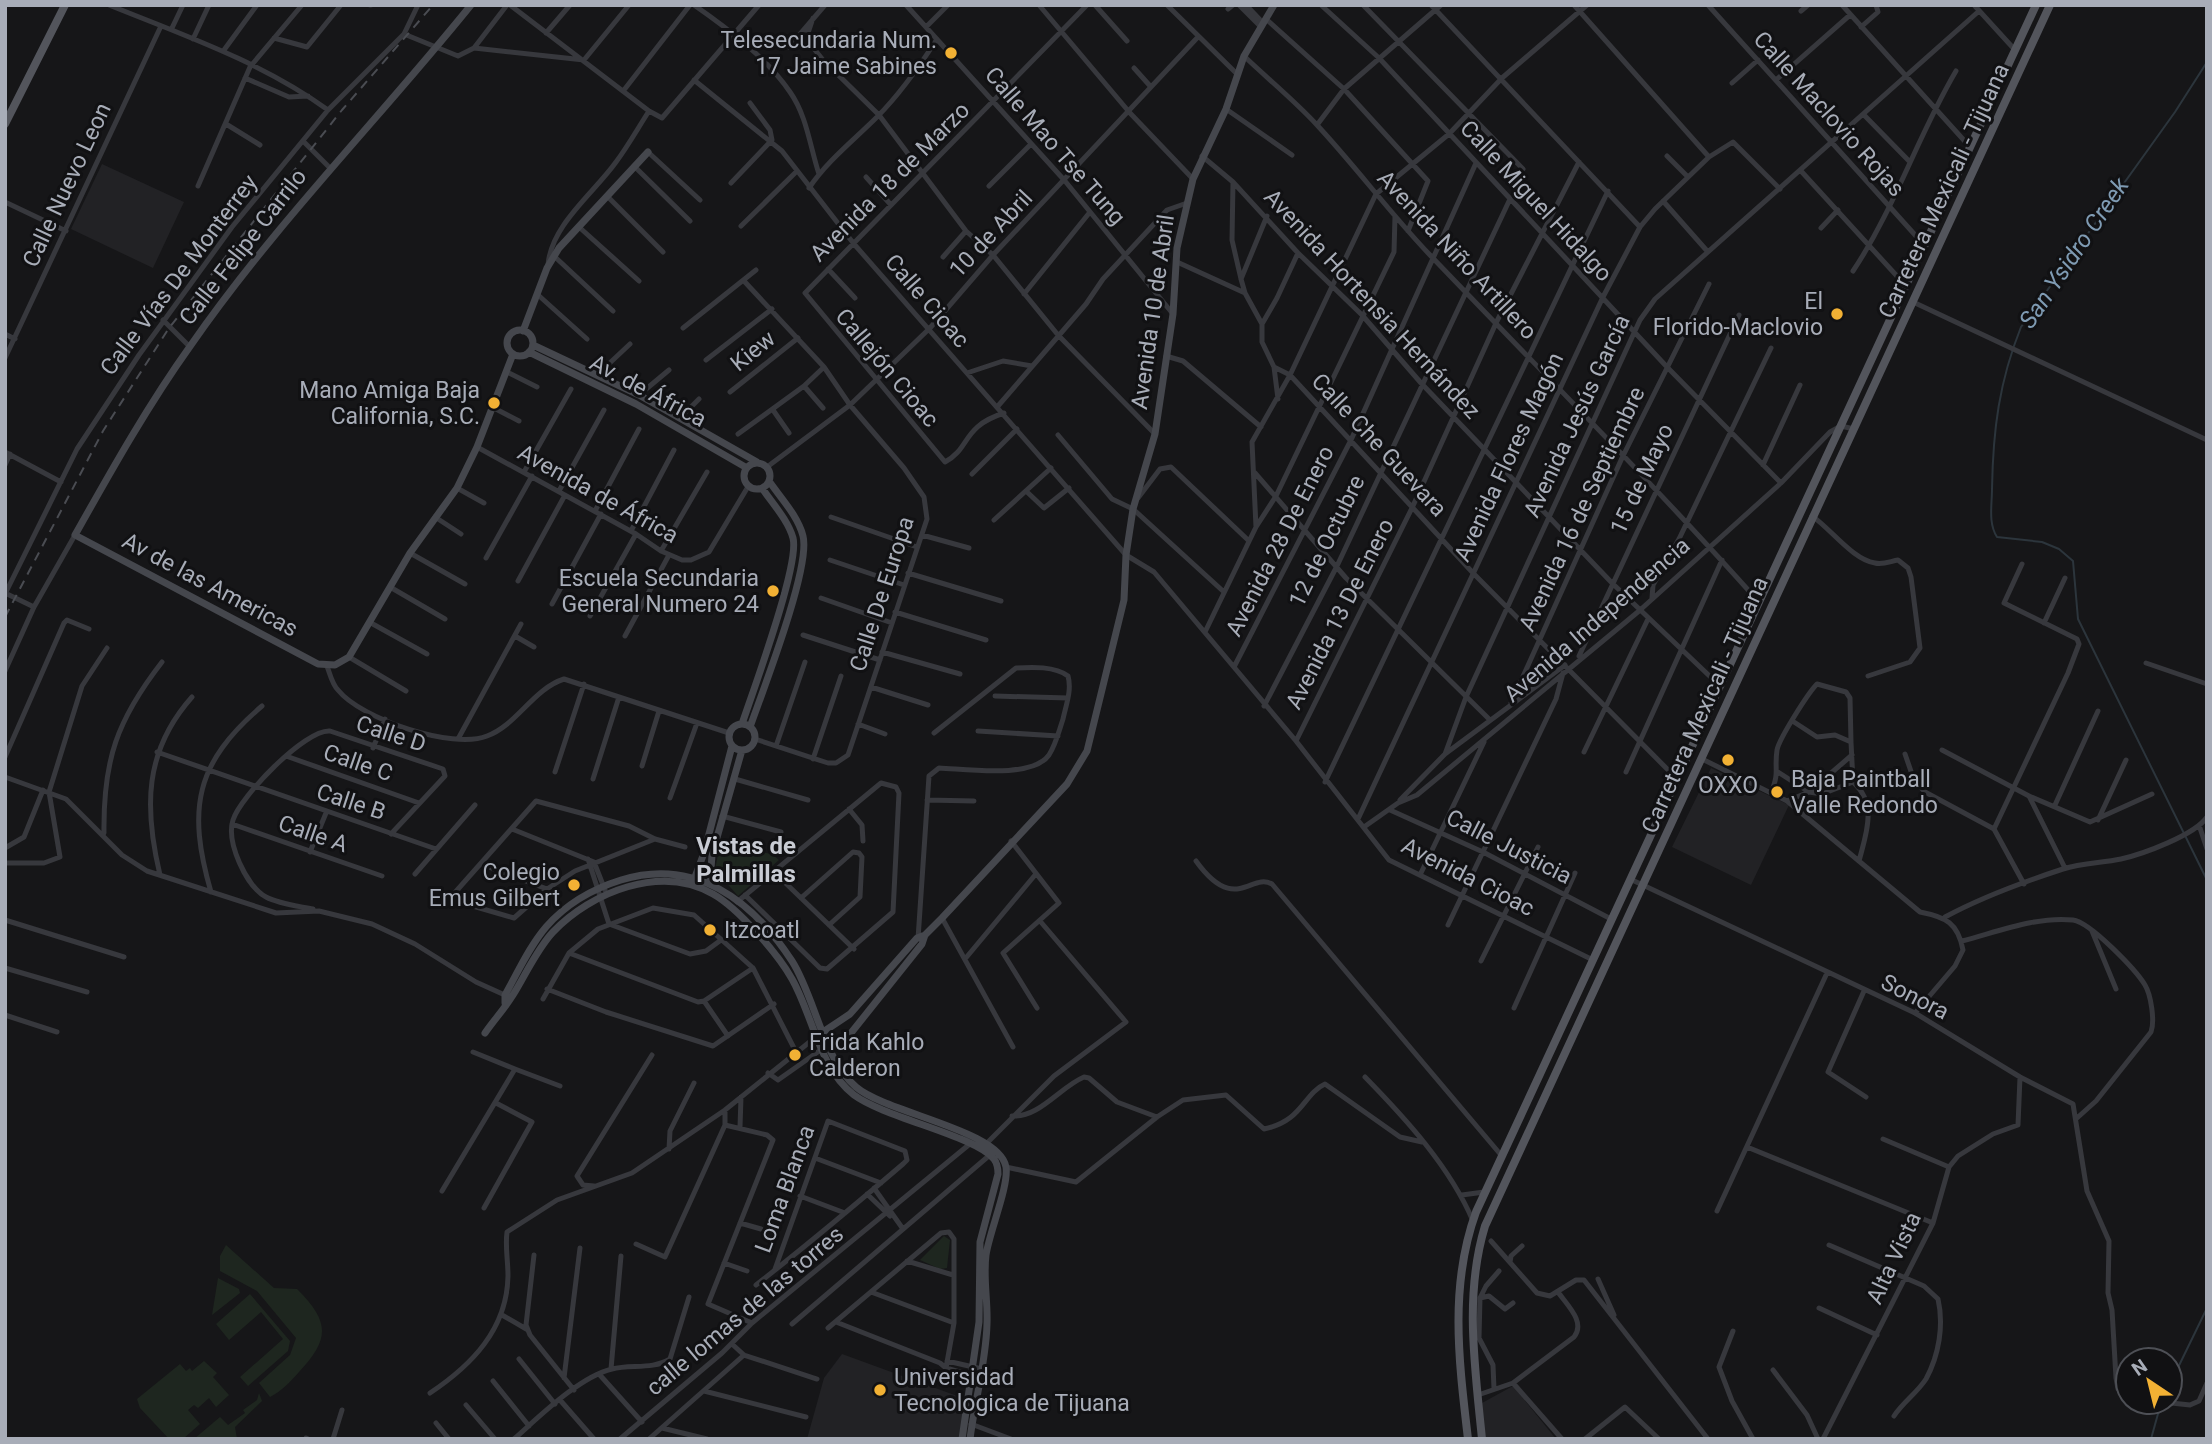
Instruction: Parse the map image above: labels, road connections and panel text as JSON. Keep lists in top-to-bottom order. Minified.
{"streets":{"main road":["Carretera Mexicali - Tijuana"],"street":["Calle Maclovio Rojas","Calle Mao Tse Tung","Avenida 18 de Marzo","Calle Nuevo Leon","Calle Miguel Hidalgo","10 de Abril","Calle Felipe Carrilo","Avenida Niño Artillero","Calle Vías De Monterrey","Calle Cioac","Avenida Hortensia Hernández","Avenida 10 de Abril","Kiew","Callejón Cioac","Av. de África","Avenida Jesús García","Calle Che Guevara","Avenida Flores Magón","15 de Mayo","Avenida de África","Avenida 16 de Septiembre","Avenida 28 De Enero","12 de Octubre","Av de las Americas","Calle De Europa","Avenida 13 De Enero","Avenida Independencia","Calle D","Calle C","Calle B","Calle A","Calle Justicia","Avenida Cioac","Sonora","Loma Blanca","Alta Vista","calle lomas de las torres"]},"crossings":[["Calle Maclovio Rojas","Carretera Mexicali - Tijuana"],["Calle Maclovio Rojas","Avenida Jesús García"],["Calle Mao Tse Tung","Avenida 18 de Marzo"],["Calle Mao Tse Tung","10 de Abril"],["Calle Mao Tse Tung","Avenida 10 de Abril"],["Avenida 18 de Marzo","Calle Cioac"],["Avenida 18 de Marzo","Callejón Cioac"],["Carretera Mexicali - Tijuana","Avenida Niño Artillero"],["Carretera Mexicali - Tijuana","Avenida Hortensia Hernández"],["Carretera Mexicali - Tijuana","Calle Che Guevara"],["Carretera Mexicali - Tijuana","Avenida Independencia"],["Carretera Mexicali - Tijuana","Calle Justicia"],["Carretera Mexicali - Tijuana","Avenida Cioac"],["Carretera Mexicali - Tijuana","Sonora"],["Calle Miguel Hidalgo","Avenida Jesús García"],["Calle Miguel Hidalgo","Avenida Flores Magón"],["Calle Miguel Hidalgo","15 de Mayo"],["Calle Miguel Hidalgo","Avenida 16 de Septiembre"],["Calle Miguel Hidalgo","Avenida 28 De Enero"],["Calle Miguel Hidalgo","12 de Octubre"],["Calle Miguel Hidalgo","Avenida 13 De Enero"],["Calle Miguel Hidalgo","Avenida Independencia"],["10 de Abril","Calle Cioac"],["10 de Abril","Callejón Cioac"],["10 de Abril","Av. de África"],["10 de Abril","Avenida de África"],["10 de Abril","Calle De Europa"],["Calle Felipe Carrilo","Av de las Americas"],["Avenida Niño Artillero","Avenida 10 de Abril"],["Avenida Niño Artillero","Avenida Jesús García"],["Avenida Niño Artillero","Avenida Flores Magón"],["Avenida Niño Artillero","15 de Mayo"],["Avenida Niño Artillero","Avenida 16 de Septiembre"],["Avenida Niño Artillero","Avenida 28 De Enero"],["Avenida Niño Artillero","12 de Octubre"],["Avenida Niño Artillero","Avenida 13 De Enero"],["Avenida Niño Artillero","Avenida Independencia"],["Calle Cioac","Avenida 10 de Abril"],["Calle Cioac","Callejón Cioac"],["Calle Cioac","Avenida Cioac"],["Avenida Hortensia Hernández","Avenida 10 de Abril"],["Avenida Hortensia Hernández","Avenida Jesús García"],["Avenida Hortensia Hernández","Avenida Flores Magón"],["Avenida Hortensia Hernández","15 de Mayo"],["Avenida Hortensia Hernández","Avenida 16 de Septiembre"],["Avenida Hortensia Hernández","Avenida 28 De Enero"],["Avenida Hortensia Hernández","12 de Octubre"],["Avenida Hortensia Hernández","Avenida 13 De Enero"],["Avenida Hortensia Hernández","Avenida Independencia"],["Avenida 10 de Abril","Avenida Cioac"],["Kiew","Calle De Europa"],["Av. de África","Avenida de África"],["Avenida Jesús García","Calle Che Guevara"],["Avenida Jesús García","Avenida Flores Magón"],["Calle Che Guevara","Avenida Flores Magón"],["Calle Che Guevara","Avenida 16 de Septiembre"],["Calle Che Guevara","Avenida 28 De Enero"],["Calle Che Guevara","12 de Octubre"],["Calle Che Guevara","Avenida 13 De Enero"],["Calle Che Guevara","Avenida Independencia"],["Avenida Flores Magón","Avenida Cioac"],["15 de Mayo","Avenida Independencia"],["Avenida 28 De Enero","Avenida Cioac"],["12 de Octubre","Avenida Cioac"],["Avenida 13 De Enero","Avenida Cioac"],["Avenida Independencia","Calle Justicia"],["Avenida Independencia","Avenida Cioac"],["Calle D","Calle C"]],"districts":["Vistas de Palmillas"],"water":["San Ysidro Creek"],"places":["Telesecundaria Num. 17 Jaime Sabines","El Florido-Maclovio","Mano Amiga Baja California, S.C.","Escuela Secundaria General Numero 24","OXXO","Baja Paintball Valle Redondo","Colegio Emus Gilbert","Itzcoatl","Frida Kahlo Calderon","Universidad Tecnologica de Tijuana"],"north":"top left"}
